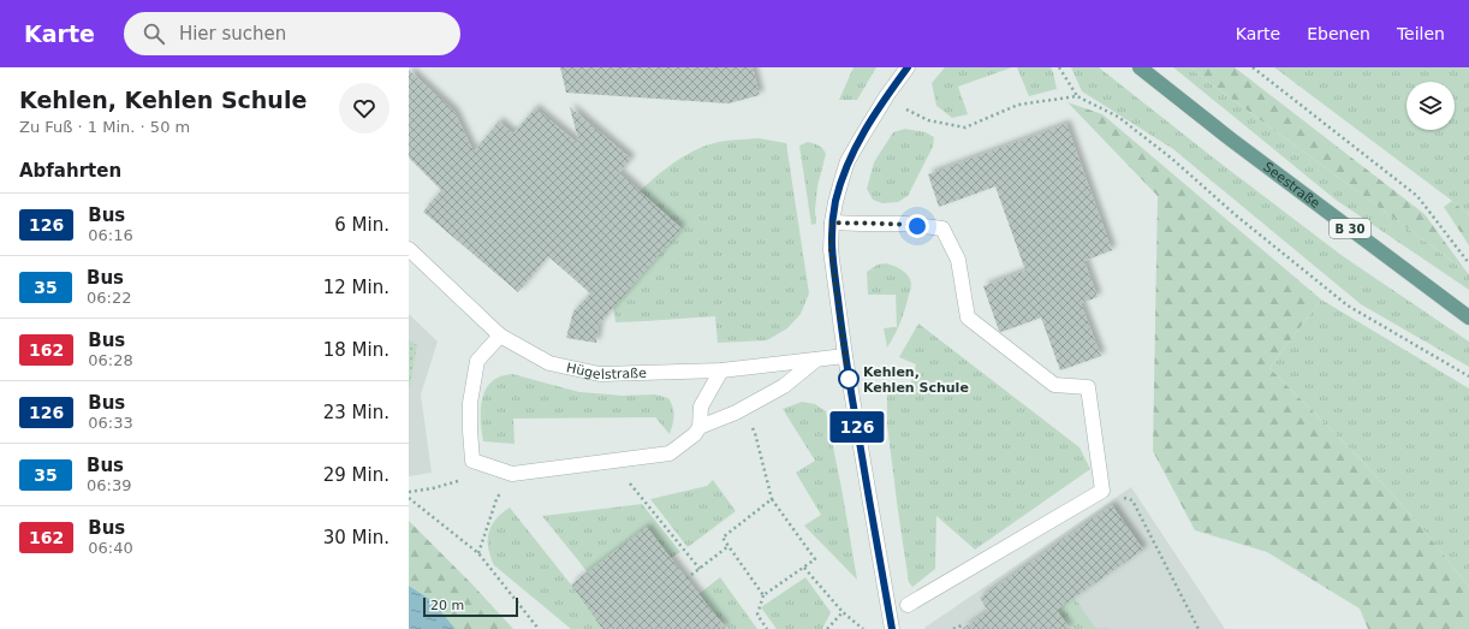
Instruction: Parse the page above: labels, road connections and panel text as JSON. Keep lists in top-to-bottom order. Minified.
{"streets":{"main road":["Seestraße","B 30"],"street":["Hügelstraße"]},"places":["Kehlen, Kehlen Schule"],"lines":["bus line 126"],"scale_bar":"20 m","page":{"header":"Karte","search":"Hier suchen","nav":["Karte","Ebenen","Teilen"],"heading":[["Kehlen, Kehlen Schule","Zu Fuß · 1 Min. · 50 m"],"Abfahrten"],"on_map":"126","list":[{"mark":"126","name":"Bus","note":"06:16","value":"6 Min."},{"mark":"35","name":"Bus","note":"06:22","value":"12 Min."},{"mark":"162","name":"Bus","note":"06:28","value":"18 Min."},{"mark":"126","name":"Bus","note":"06:33","value":"23 Min."},{"mark":"35","name":"Bus","note":"06:39","value":"29 Min."},{"mark":"162","name":"Bus","note":"06:40","value":"30 Min."}],"scale":"20 m"}}
